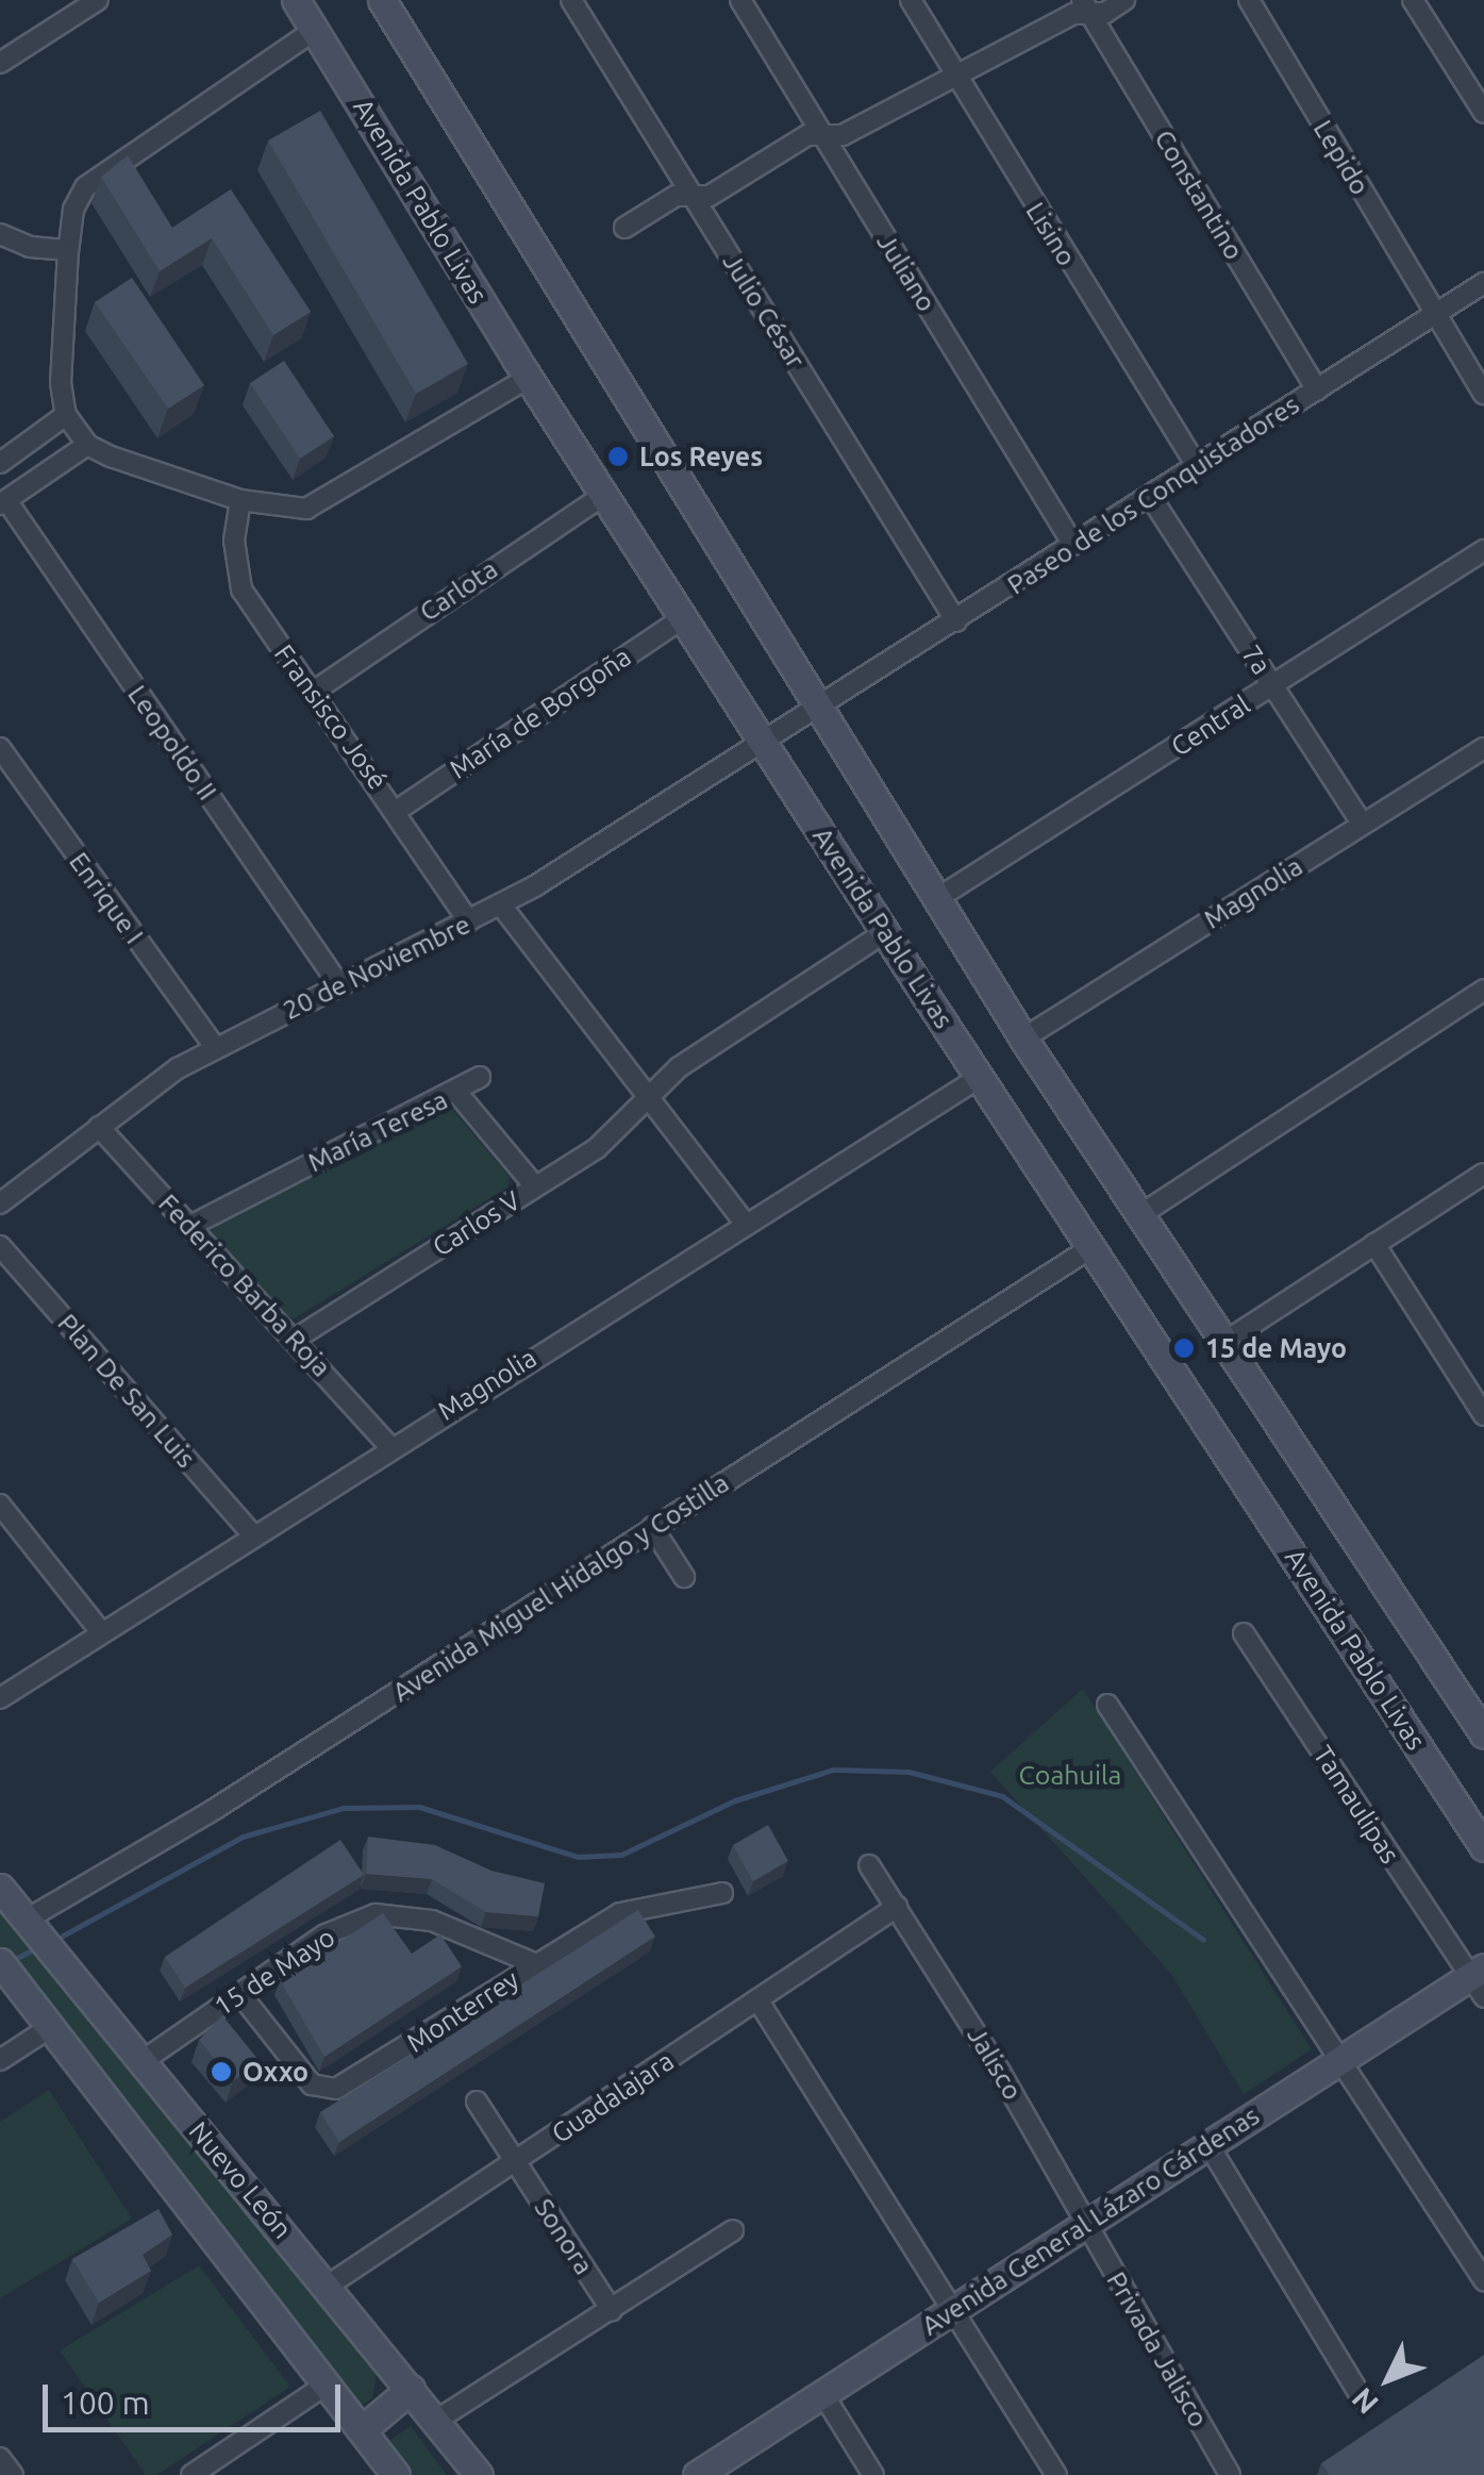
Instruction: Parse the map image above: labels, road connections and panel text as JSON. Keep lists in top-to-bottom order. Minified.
{"streets":{"main road":["Avenida Pablo Livas","Nuevo León","Avenida General Lázaro Cárdenas"],"street":["Lepido","Constantino","Lisino","Juliano","Julio César","Paseo de los Conquistadores","Carlota","7a","María de Borgoña","Fransisco José","Central","Leopoldo II","Magnolia","Enrique I","20 de Noviembre","María Teresa","Carlos V","Federico Barba Roja","Plan De San Luis","Avenida Miguel Hidalgo y Costilla","Tamaulipas","15 de Mayo","Monterrey","Jalisco","Guadalajara","Sonora","Privada Jalisco"]},"crossings":[["Lepido","Paseo de los Conquistadores"],["Constantino","Paseo de los Conquistadores"],["Avenida Pablo Livas","Carlota"],["Avenida Pablo Livas","María de Borgoña"],["Avenida Pablo Livas","Magnolia"],["Avenida Pablo Livas","20 de Noviembre"],["Avenida Pablo Livas","Avenida Miguel Hidalgo y Costilla"],["Lisino","Paseo de los Conquistadores"],["Juliano","Paseo de los Conquistadores"],["Julio César","Paseo de los Conquistadores"],["Paseo de los Conquistadores","7a"],["Paseo de los Conquistadores","20 de Noviembre"],["Carlota","Fransisco José"],["7a","Central"],["7a","Magnolia"],["María de Borgoña","Fransisco José"],["Fransisco José","20 de Noviembre"],["Leopoldo II","20 de Noviembre"],["Magnolia","Federico Barba Roja"],["Magnolia","Plan De San Luis"],["Enrique I","20 de Noviembre"],["20 de Noviembre","Federico Barba Roja"],["María Teresa","Carlos V"],["María Teresa","Federico Barba Roja"],["Carlos V","Federico Barba Roja"],["Avenida Miguel Hidalgo y Costilla","Nuevo León"],["Tamaulipas","Avenida General Lázaro Cárdenas"],["15 de Mayo","Monterrey"],["15 de Mayo","Nuevo León"],["Jalisco","Guadalajara"],["Jalisco","Avenida General Lázaro Cárdenas"],["Jalisco","Privada Jalisco"],["Guadalajara","Nuevo León"],["Guadalajara","Sonora"],["Avenida General Lázaro Cárdenas","Privada Jalisco"]],"parks":["Coahuila"],"places":["Los Reyes","15 de Mayo","Oxxo"],"scale_bar":"100 m","north":"bottom left"}
